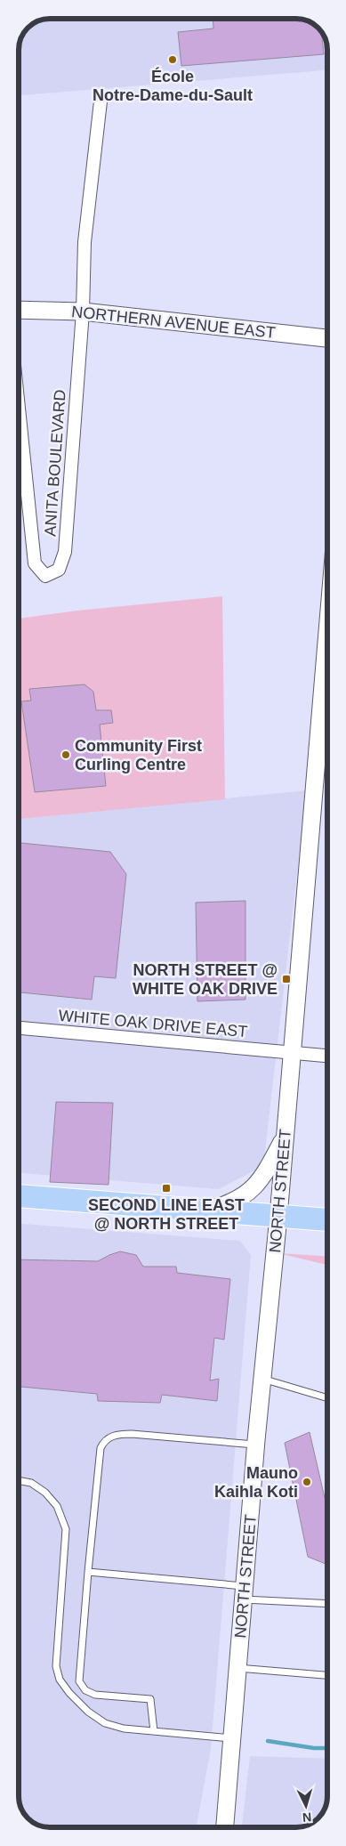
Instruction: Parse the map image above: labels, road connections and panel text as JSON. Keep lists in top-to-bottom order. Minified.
{"streets":{"street":["NORTHERN AVENUE EAST","ANITA BOULEVARD","WHITE OAK DRIVE EAST","NORTH STREET"]},"crossings":[["NORTHERN AVENUE EAST","ANITA BOULEVARD"],["WHITE OAK DRIVE EAST","NORTH STREET"]],"places":{"other":["École Notre-Dame-du-Sault","Community First Curling Centre","Mauno Kaihla Koti"],"transit":["NORTH STREET @ WHITE OAK DRIVE","SECOND LINE EAST @ NORTH STREET"]},"north":"bottom"}
